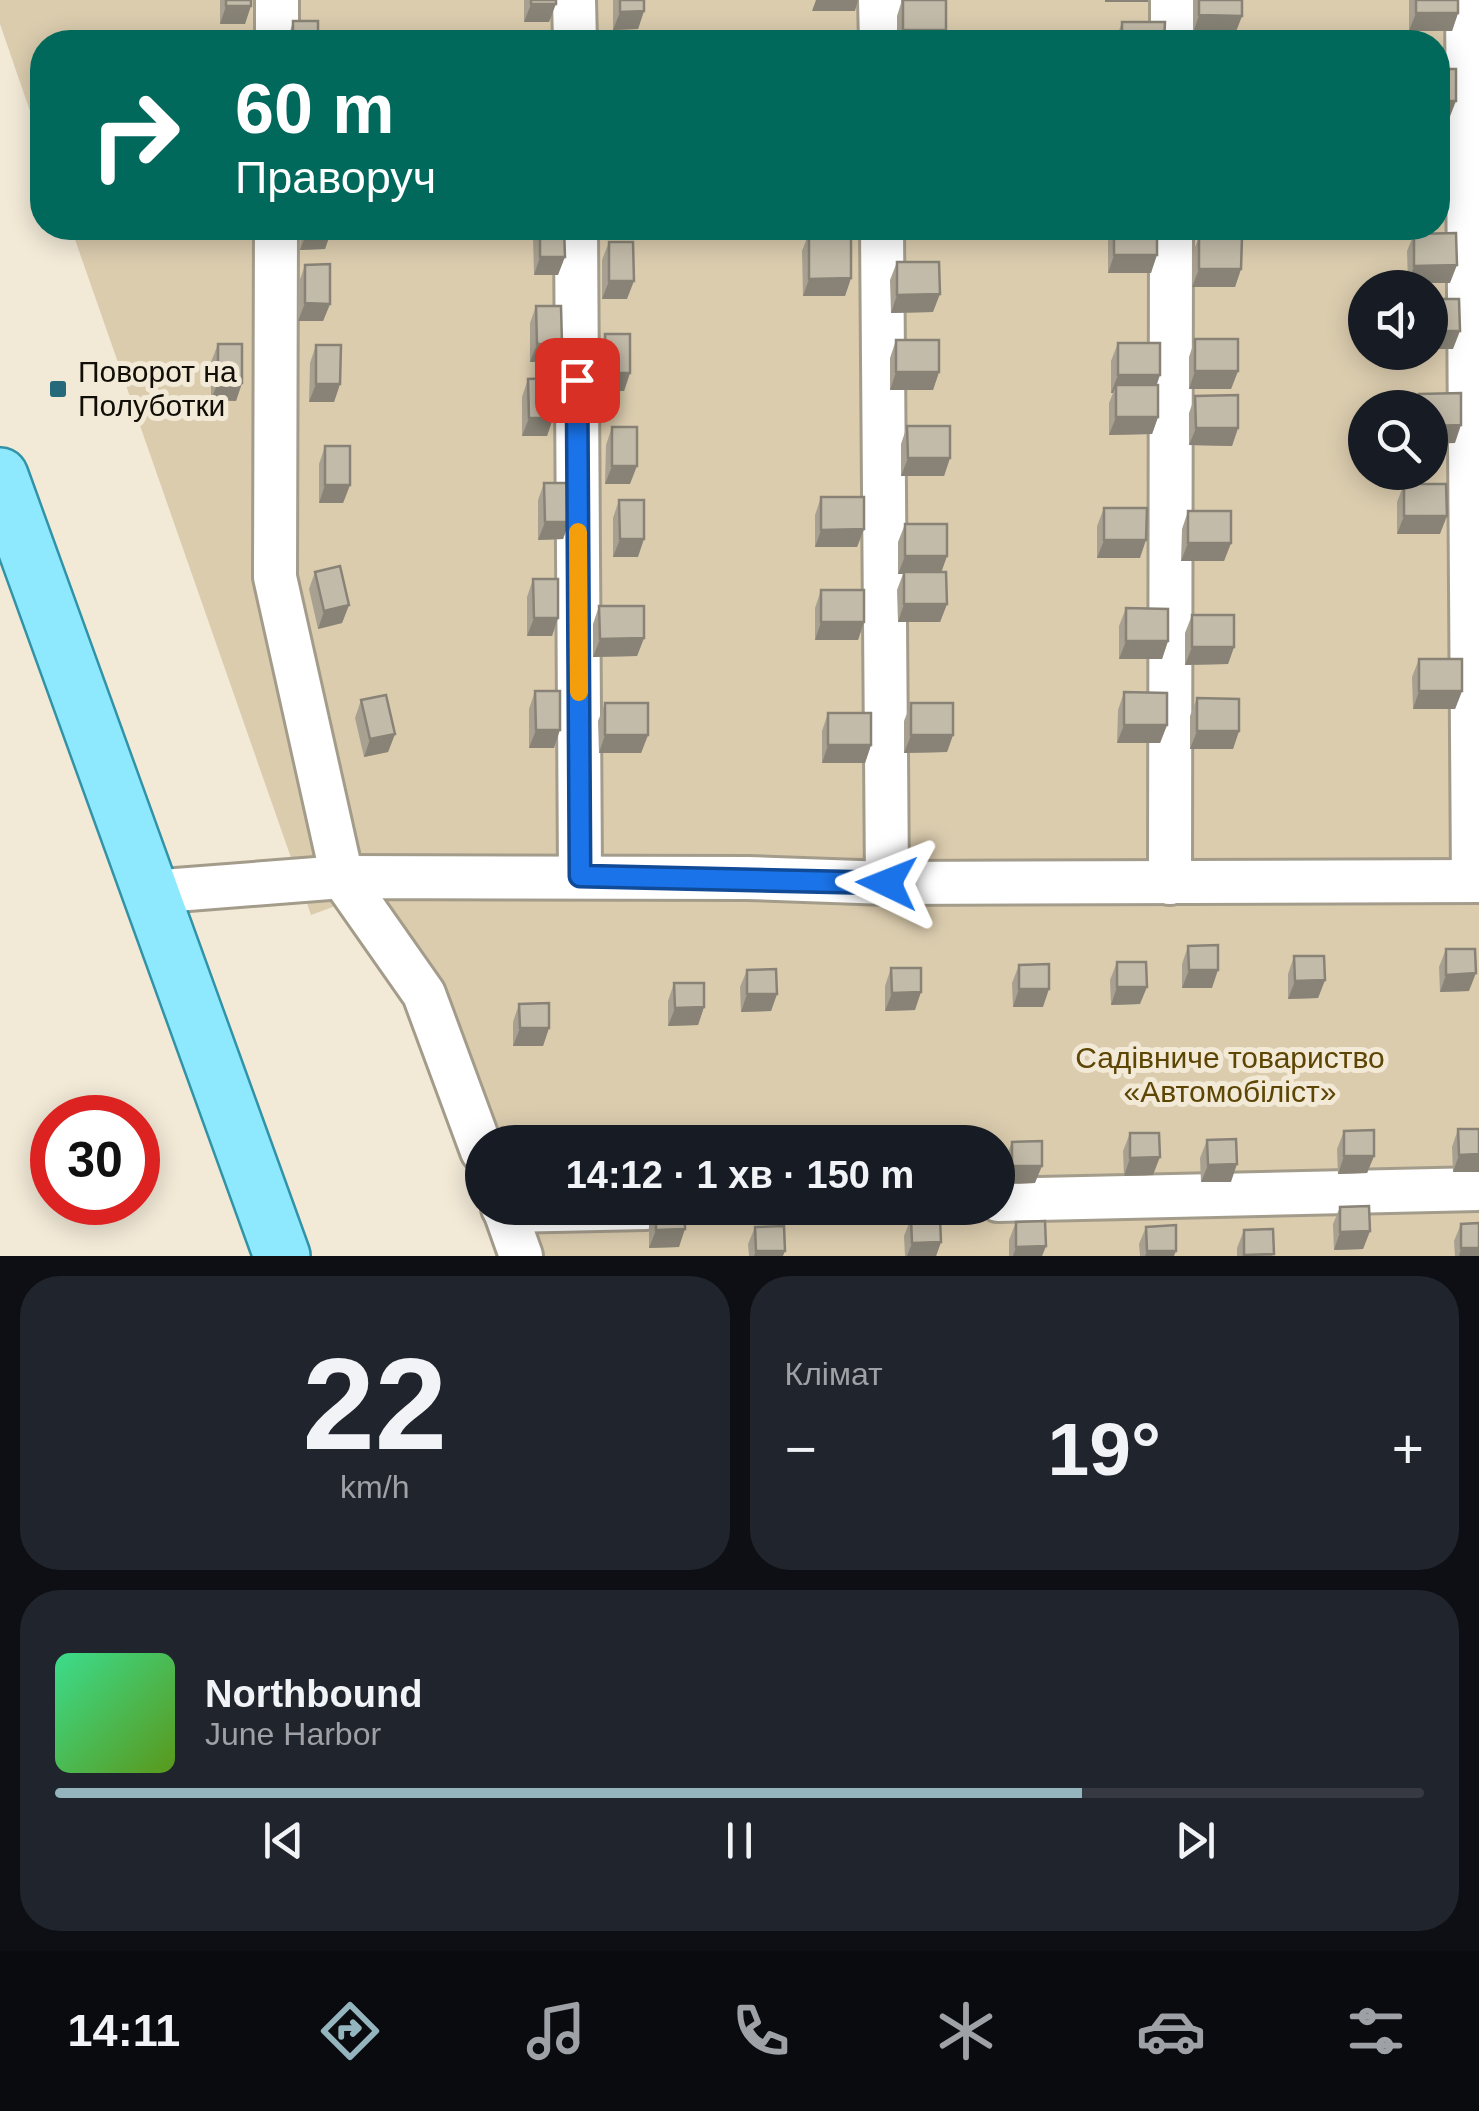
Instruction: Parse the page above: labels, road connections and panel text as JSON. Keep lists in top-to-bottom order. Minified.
{"parks":["Садівниче товариство «Автомобіліст»"],"places":{"transit":["Поворот на Полуботки"]},"page":{"turn":["60 m","Праворуч"],"limit":"30","trip":"14:12 · 1 хв · 150 m","tile":[["22","km/h"],"Клімат"],"heat":["−","19°","+"],"song":["Northbound","June Harbor"],"tabs":"14:11"}}
